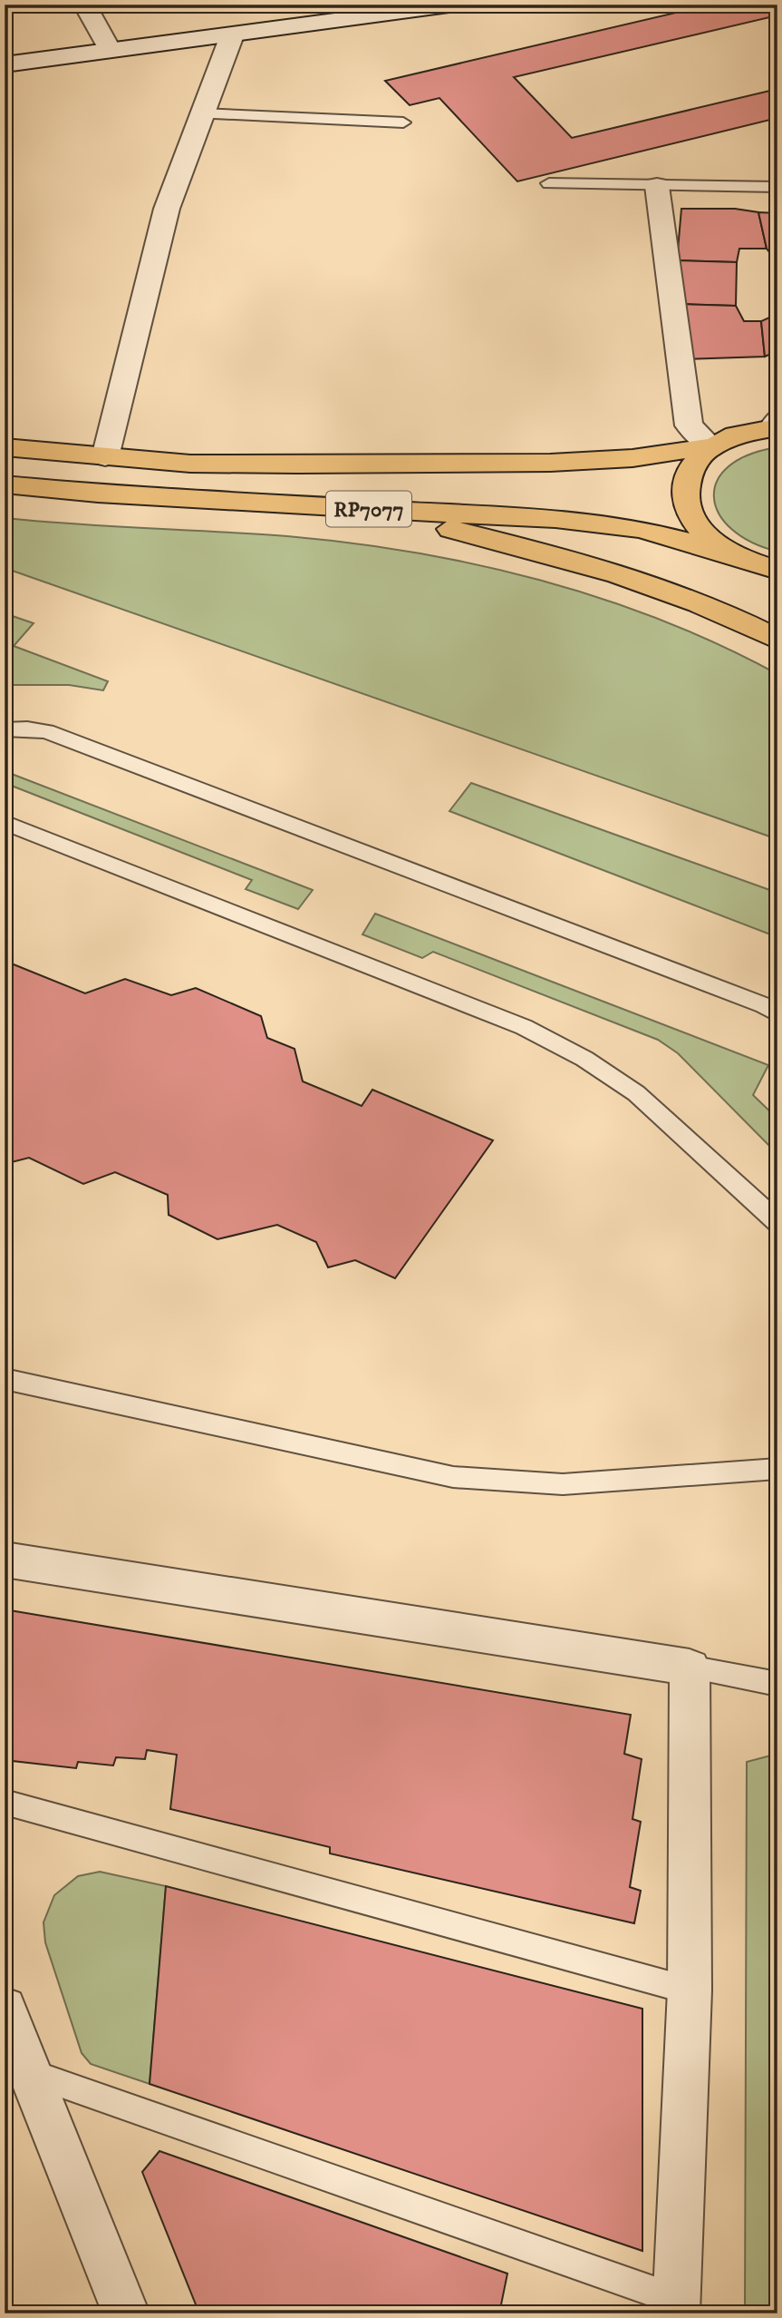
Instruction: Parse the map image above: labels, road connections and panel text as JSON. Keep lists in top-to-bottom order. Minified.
{"streets":{"main road":["RP7077"]}}
